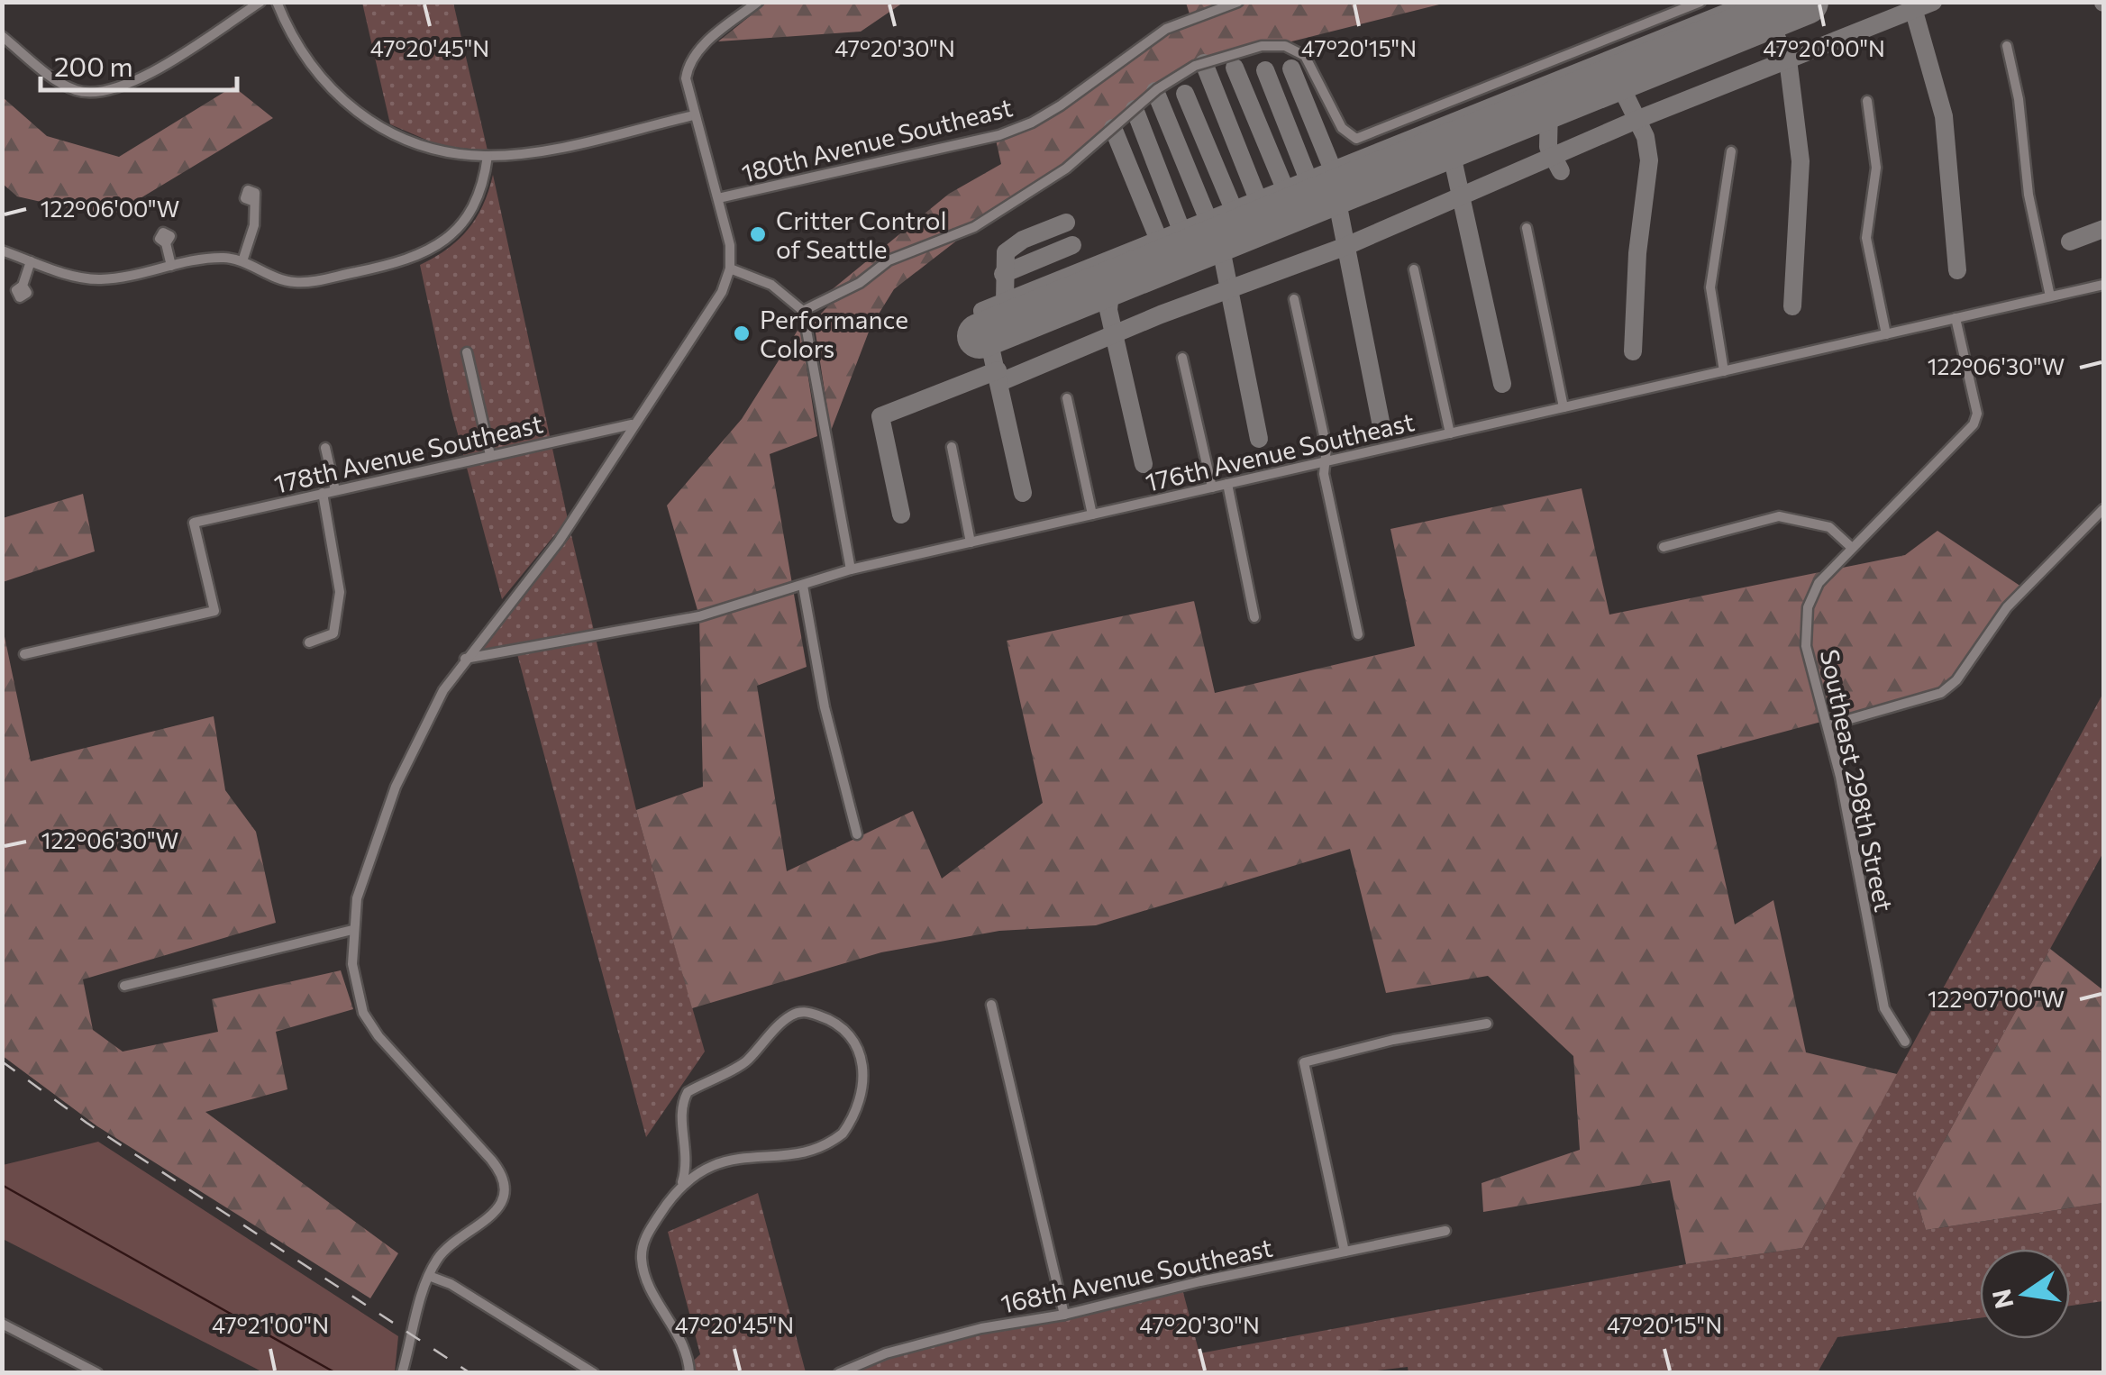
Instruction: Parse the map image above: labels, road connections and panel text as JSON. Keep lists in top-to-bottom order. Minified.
{"streets":{"street":["180th Avenue Southeast","176th Avenue Southeast","178th Avenue Southeast","Southeast 298th Street","168th Avenue Southeast"]},"crossings":[["176th Avenue Southeast","Southeast 298th Street"]],"places":["Critter Control of Seattle","Performance Colors"],"scale_bar":"200 m","north":"left","coordinates":["47°20'45\"N","47°20'30\"N","47°20'15\"N","47°20'00\"N","122°06'00\"W","122°06'30\"W","122°07'00\"W","47°21'00\"N"]}
